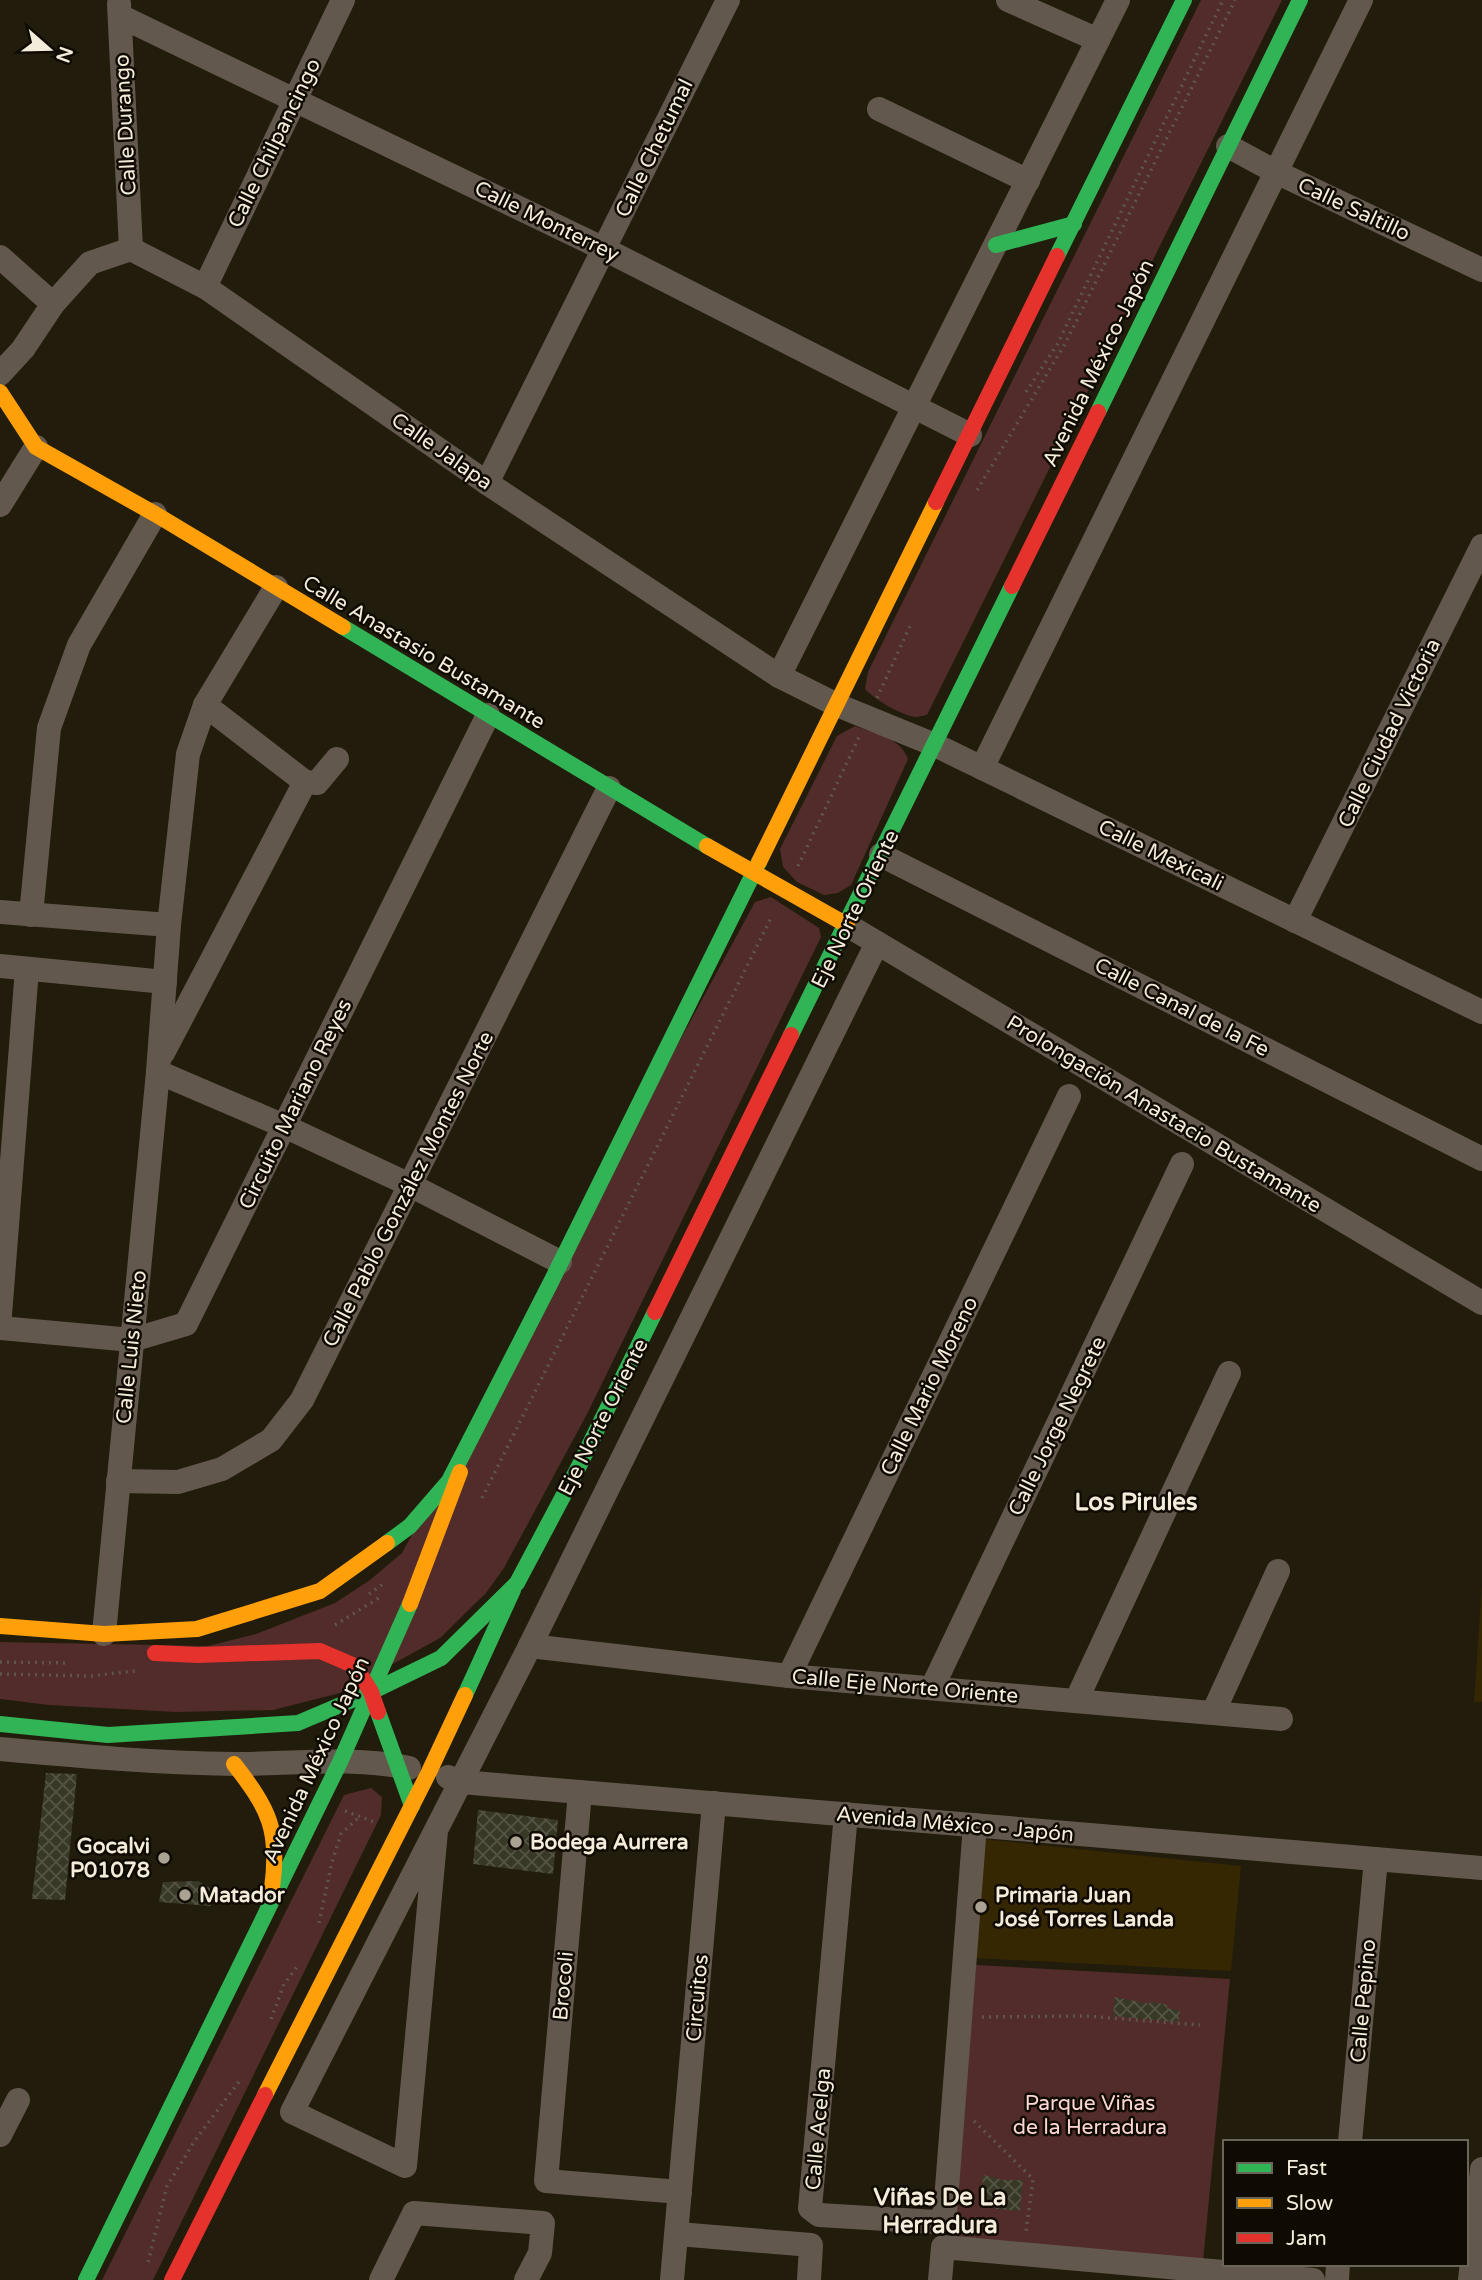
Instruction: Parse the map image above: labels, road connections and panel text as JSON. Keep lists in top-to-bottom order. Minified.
{"streets":{"main road":["Avenida México-Japón","Calle Anastasio Bustamante","Eje Norte Oriente","Avenida México Japón"],"street":["Calle Durango","Calle Chilpancingo","Calle Chetumal","Calle Saltillo","Calle Monterrey","Calle Jalapa","Calle Ciudad Victoria","Calle Mexicali","Calle Canal de la Fe","Circuito Mariano Reyes","Prolongación Anastacio Bustamante","Calle Pablo González Montes Norte","Calle Luis Nieto","Calle Mario Moreno","Calle Jorge Negrete","Calle Eje Norte Oriente","Avenida México - Japón","Brocoli","Circuitos","Calle Pepino","Calle Acelga"]},"crossings":[["Calle Durango","Calle Monterrey"],["Calle Durango","Calle Jalapa"],["Calle Chilpancingo","Calle Monterrey"],["Calle Chilpancingo","Calle Jalapa"],["Calle Chetumal","Calle Monterrey"],["Calle Chetumal","Calle Jalapa"],["Calle Saltillo","Avenida México-Japón"],["Avenida México-Japón","Calle Mexicali"],["Avenida México-Japón","Eje Norte Oriente"],["Calle Jalapa","Calle Mexicali"],["Calle Anastasio Bustamante","Eje Norte Oriente"],["Calle Anastasio Bustamante","Circuito Mariano Reyes"],["Calle Anastasio Bustamante","Prolongación Anastacio Bustamante"],["Calle Anastasio Bustamante","Calle Pablo González Montes Norte"],["Calle Anastasio Bustamante","Calle Luis Nieto"],["Calle Ciudad Victoria","Calle Mexicali"],["Calle Mexicali","Eje Norte Oriente"],["Eje Norte Oriente","Calle Canal de la Fe"],["Eje Norte Oriente","Prolongación Anastacio Bustamante"],["Eje Norte Oriente","Calle Eje Norte Oriente"],["Eje Norte Oriente","Avenida México Japón"],["Eje Norte Oriente","Avenida México - Japón"],["Circuito Mariano Reyes","Calle Luis Nieto"],["Calle Pablo González Montes Norte","Calle Luis Nieto"],["Calle Mario Moreno","Calle Eje Norte Oriente"],["Calle Jorge Negrete","Calle Eje Norte Oriente"],["Avenida México Japón","Avenida México - Japón"],["Avenida México - Japón","Brocoli"],["Avenida México - Japón","Circuitos"],["Avenida México - Japón","Calle Pepino"],["Avenida México - Japón","Calle Acelga"],["Brocoli","Circuitos"]],"districts":["Los Pirules","Viñas De La Herradura"],"parks":["Parque Viñas de la Herradura"],"places":["Bodega Aurrera","Gocalvi P01078","Matador","Primaria Juan José Torres Landa"],"legend":["Fast","Slow","Jam"],"north":"right"}
